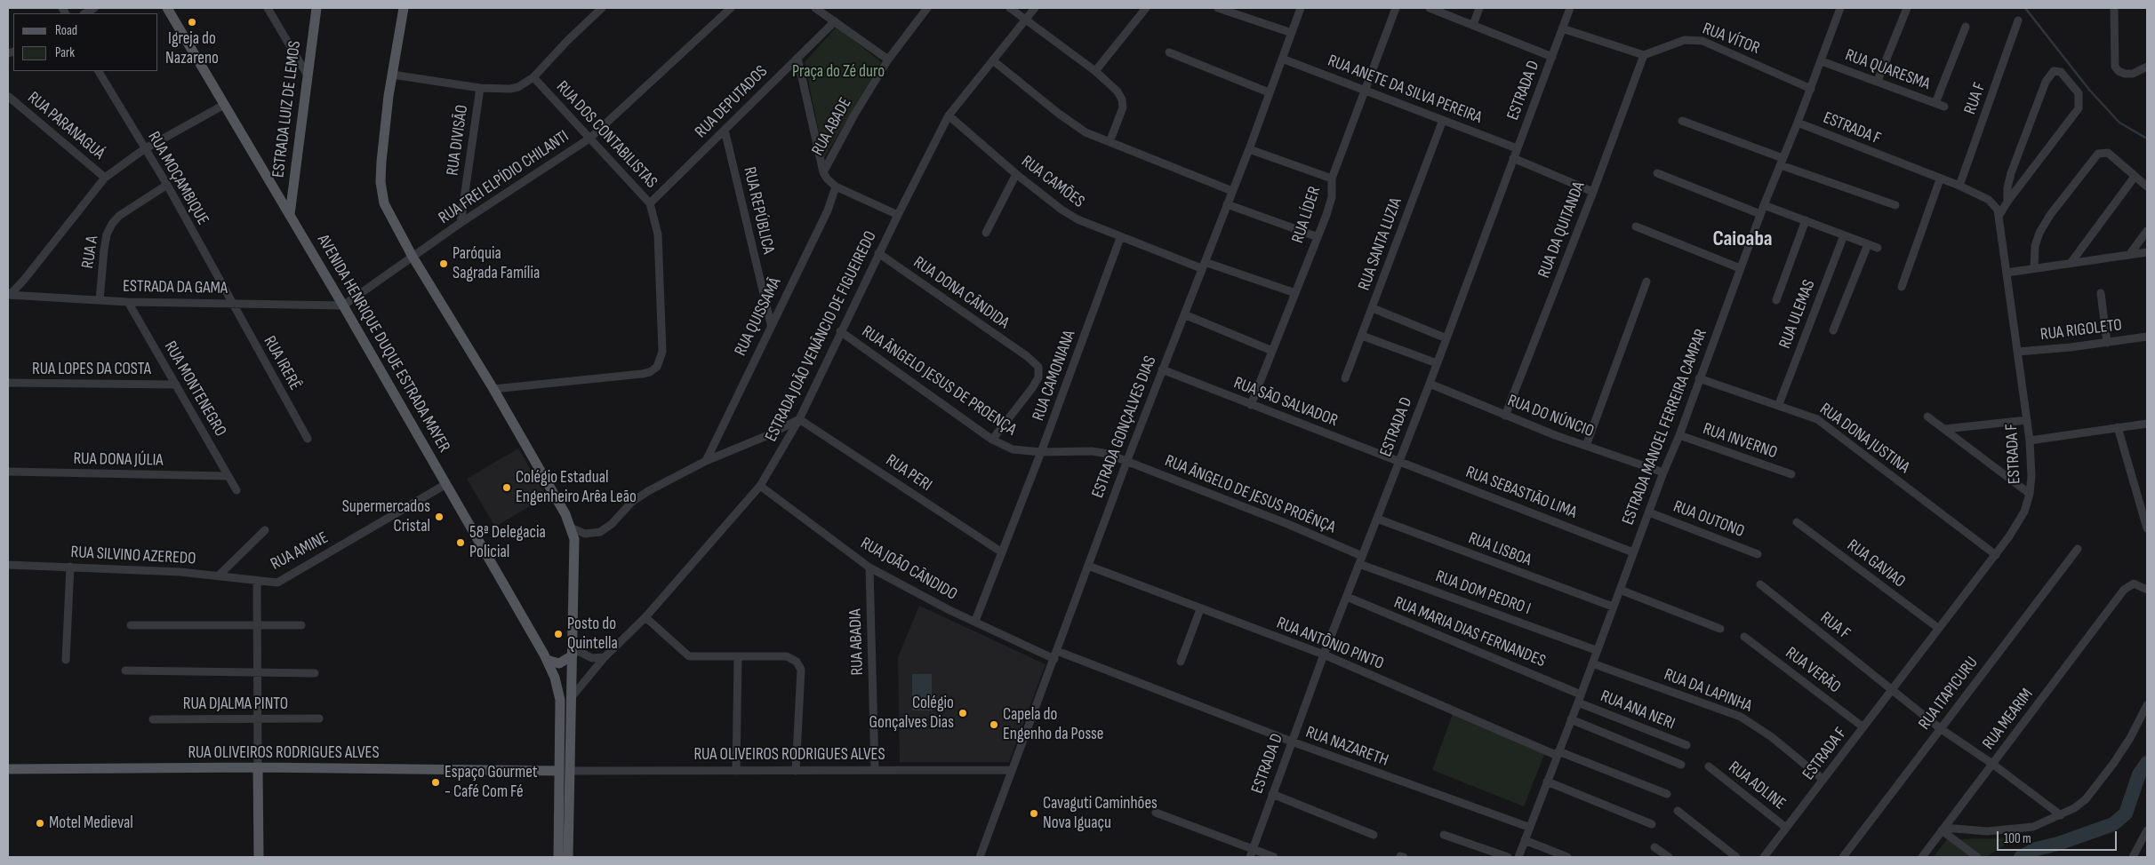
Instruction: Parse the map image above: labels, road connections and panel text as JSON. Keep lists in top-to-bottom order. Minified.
{"streets":{"main road":["ESTRADA LUIZ DE LEMOS","AVENIDA HENRIQUE DUQUE ESTRADA MAYER","RUA OLIVEIROS RODRIGUES ALVES"],"street":["RUA VÍTOR","RUA QUARESMA","RUA ANETE DA SILVA PEREIRA","ESTRADA D","RUA F","RUA DEPUTADOS","RUA PARANAGUÁ","RUA ABADE","ESTRADA F","RUA DOS CONTABILISTAS","RUA DIVISÃO","RUA FREI ELPÍDIO CHILANTI","RUA MOÇAMBIQUE","RUA CAMÕES","RUA REPÚBLICA","RUA LÍDER","RUA DA QUITANDA","RUA SANTA LUZIA","RUA A","ESTRADA DA GAMA","RUA DONA CÂNDIDA","RUA ULEMAS","RUA QUISSAMÃ","RUA RIGOLETO","ESTRADA JOÃO VENÂNCIO DE FIGUEIREDO","RUA IRERÊ","RUA LOPES DA COSTA","RUA CAMONIANA","RUA ÂNGELO JESUS DE PROENÇA","RUA MONTENEGRO","RUA SÃO SALVADOR","RUA DO NÚNCIO","ESTRADA GONÇALVES DIAS","ESTRADA MANOEL FERREIRA CAMPAR","RUA DONA JUSTINA","RUA INVERNO","RUA DONA JÚLIA","RUA PERI","RUA SEBASTIÃO LIMA","RUA ÂNGELO DE JESUS PROÊNÇA","RUA OUTONO","RUA LISBOA","RUA AMINE","RUA SILVINO AZEREDO","RUA GAVIAO","RUA JOÃO CÂNDIDO","RUA DOM PEDRO I","RUA MARIA DIAS FERNANDES","RUA ABADIA","RUA ANTÔNIO PINTO","RUA VERÃO","RUA DA LAPINHA","RUA ITAPICURU","RUA DJALMA PINTO","RUA ANA NERI","RUA MEARIM","RUA NAZARETH","RUA ADLINE"]},"crossings":[["RUA VÍTOR","RUA DA QUITANDA"],["RUA VÍTOR","ESTRADA MANOEL FERREIRA CAMPAR"],["RUA QUARESMA","ESTRADA MANOEL FERREIRA CAMPAR"],["RUA ANETE DA SILVA PEREIRA","ESTRADA D"],["RUA ANETE DA SILVA PEREIRA","RUA LÍDER"],["RUA ANETE DA SILVA PEREIRA","RUA SANTA LUZIA"],["RUA ANETE DA SILVA PEREIRA","ESTRADA GONÇALVES DIAS"],["ESTRADA D","RUA SÃO SALVADOR"],["ESTRADA D","RUA DO NÚNCIO"],["ESTRADA D","RUA SEBASTIÃO LIMA"],["ESTRADA D","RUA ÂNGELO DE JESUS PROÊNÇA"],["ESTRADA D","RUA LISBOA"],["ESTRADA D","RUA DOM PEDRO I"],["ESTRADA D","RUA MARIA DIAS FERNANDES"],["ESTRADA D","RUA ANTÔNIO PINTO"],["ESTRADA D","RUA NAZARETH"],["RUA F","ESTRADA F"],["RUA F","RUA ITAPICURU"],["RUA F","RUA MEARIM"],["RUA DEPUTADOS","RUA DOS CONTABILISTAS"],["RUA DEPUTADOS","RUA REPÚBLICA"],["ESTRADA LUIZ DE LEMOS","AVENIDA HENRIQUE DUQUE ESTRADA MAYER"],["ESTRADA F","RUA RIGOLETO"],["ESTRADA F","ESTRADA MANOEL FERREIRA CAMPAR"],["ESTRADA F","RUA DONA JUSTINA"],["ESTRADA F","RUA GAVIAO"],["ESTRADA F","RUA VERÃO"],["ESTRADA F","RUA DA LAPINHA"],["ESTRADA F","RUA ADLINE"],["RUA DOS CONTABILISTAS","RUA FREI ELPÍDIO CHILANTI"],["RUA DIVISÃO","RUA FREI ELPÍDIO CHILANTI"],["RUA FREI ELPÍDIO CHILANTI","ESTRADA DA GAMA"],["RUA FREI ELPÍDIO CHILANTI","AVENIDA HENRIQUE DUQUE ESTRADA MAYER"],["RUA MOÇAMBIQUE","RUA A"],["RUA MOÇAMBIQUE","ESTRADA DA GAMA"],["RUA MOÇAMBIQUE","RUA IRERÊ"],["RUA CAMÕES","RUA LÍDER"],["RUA CAMÕES","ESTRADA JOÃO VENÂNCIO DE FIGUEIREDO"],["RUA CAMÕES","RUA CAMONIANA"],["RUA CAMÕES","ESTRADA GONÇALVES DIAS"],["RUA REPÚBLICA","RUA QUISSAMÃ"],["RUA LÍDER","RUA SÃO SALVADOR"],["RUA DA QUITANDA","RUA DO NÚNCIO"],["RUA A","ESTRADA DA GAMA"],["ESTRADA DA GAMA","AVENIDA HENRIQUE DUQUE ESTRADA MAYER"],["ESTRADA DA GAMA","RUA IRERÊ"],["ESTRADA DA GAMA","RUA MONTENEGRO"],["RUA DONA CÂNDIDA","ESTRADA JOÃO VENÂNCIO DE FIGUEIREDO"],["RUA DONA CÂNDIDA","RUA ÂNGELO JESUS DE PROENÇA"],["RUA ULEMAS","RUA DONA JUSTINA"],["ESTRADA JOÃO VENÂNCIO DE FIGUEIREDO","AVENIDA HENRIQUE DUQUE ESTRADA MAYER"],["ESTRADA JOÃO VENÂNCIO DE FIGUEIREDO","RUA ÂNGELO JESUS DE PROENÇA"],["ESTRADA JOÃO VENÂNCIO DE FIGUEIREDO","RUA PERI"],["ESTRADA JOÃO VENÂNCIO DE FIGUEIREDO","RUA JOÃO CÂNDIDO"],["AVENIDA HENRIQUE DUQUE ESTRADA MAYER","RUA AMINE"],["RUA LOPES DA COSTA","RUA MONTENEGRO"],["RUA CAMONIANA","RUA ÂNGELO JESUS DE PROENÇA"],["RUA CAMONIANA","RUA PERI"],["RUA CAMONIANA","RUA JOÃO CÂNDIDO"],["RUA ÂNGELO JESUS DE PROENÇA","ESTRADA GONÇALVES DIAS"],["RUA ÂNGELO JESUS DE PROENÇA","RUA ÂNGELO DE JESUS PROÊNÇA"],["RUA MONTENEGRO","RUA DONA JÚLIA"],["RUA SÃO SALVADOR","ESTRADA GONÇALVES DIAS"],["RUA SÃO SALVADOR","RUA SEBASTIÃO LIMA"],["RUA DO NÚNCIO","ESTRADA MANOEL FERREIRA CAMPAR"],["ESTRADA GONÇALVES DIAS","RUA ÂNGELO DE JESUS PROÊNÇA"],["ESTRADA GONÇALVES DIAS","RUA JOÃO CÂNDIDO"],["ESTRADA GONÇALVES DIAS","RUA ANTÔNIO PINTO"],["ESTRADA GONÇALVES DIAS","RUA NAZARETH"],["ESTRADA GONÇALVES DIAS","RUA OLIVEIROS RODRIGUES ALVES"],["ESTRADA MANOEL FERREIRA CAMPAR","RUA DONA JUSTINA"],["ESTRADA MANOEL FERREIRA CAMPAR","RUA INVERNO"],["ESTRADA MANOEL FERREIRA CAMPAR","RUA SEBASTIÃO LIMA"],["ESTRADA MANOEL FERREIRA CAMPAR","RUA OUTONO"],["ESTRADA MANOEL FERREIRA CAMPAR","RUA LISBOA"],["ESTRADA MANOEL FERREIRA CAMPAR","RUA DOM PEDRO I"],["ESTRADA MANOEL FERREIRA CAMPAR","RUA MARIA DIAS FERNANDES"],["ESTRADA MANOEL FERREIRA CAMPAR","RUA ANTÔNIO PINTO"],["ESTRADA MANOEL FERREIRA CAMPAR","RUA DA LAPINHA"],["ESTRADA MANOEL FERREIRA CAMPAR","RUA ANA NERI"],["ESTRADA MANOEL FERREIRA CAMPAR","RUA NAZARETH"],["RUA ÂNGELO DE JESUS PROÊNÇA","RUA DOM PEDRO I"],["RUA AMINE","RUA SILVINO AZEREDO"],["RUA JOÃO CÂNDIDO","RUA ABADIA"],["RUA JOÃO CÂNDIDO","RUA NAZARETH"],["RUA ABADIA","RUA OLIVEIROS RODRIGUES ALVES"]],"districts":["Caioaba"],"parks":["Praça do Zé duro"],"places":["Igreja do Nazareno","Paróquia Sagrada Família","Colégio Estadual Engenheiro Arêa Leão","Supermercados Cristal","58ª Delegacia Policial","Posto do Quintella","Colégio Gonçalves Dias","Capela do Engenho da Posse","Espaço Gourmet - Café Com Fé","Cavaguti Caminhões Nova Iguaçu","Motel Medieval"],"legend":["Road","Park"],"scale_bar":"100 m"}
